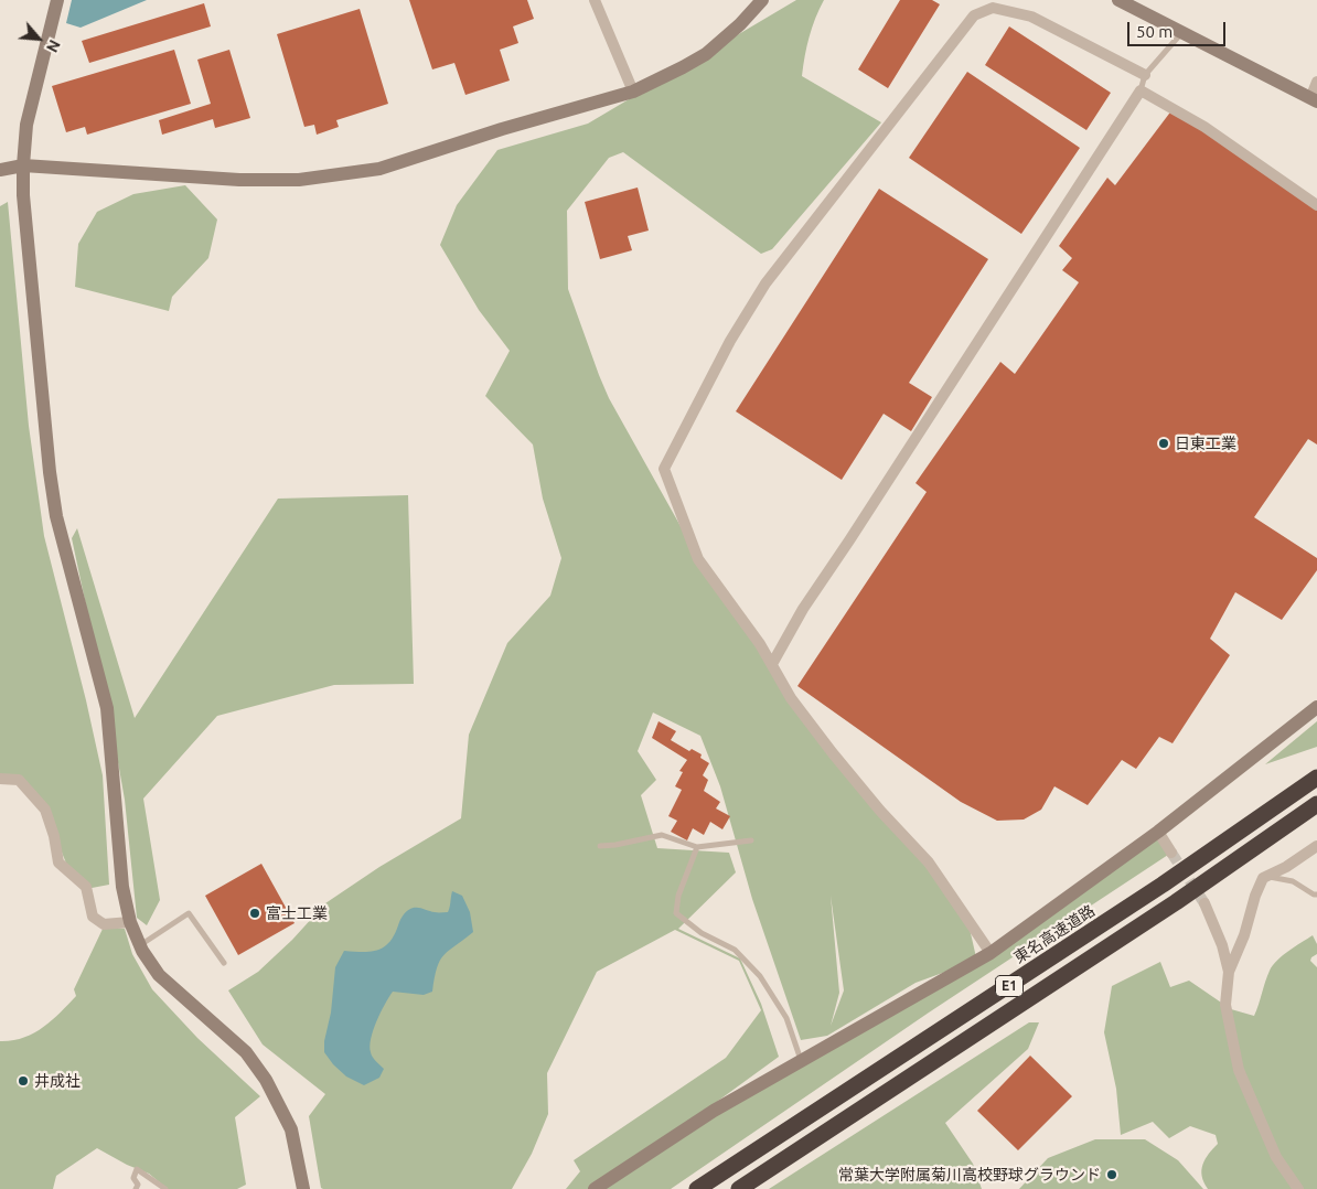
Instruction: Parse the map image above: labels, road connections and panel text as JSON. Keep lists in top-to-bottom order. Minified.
{"streets":{"highway":["東名高速道路","E1"]},"places":["日東工業","富士工業","井成社","常葉大学附属菊川高校野球グラウンド"],"scale_bar":"50 m","north":"bottom right"}
